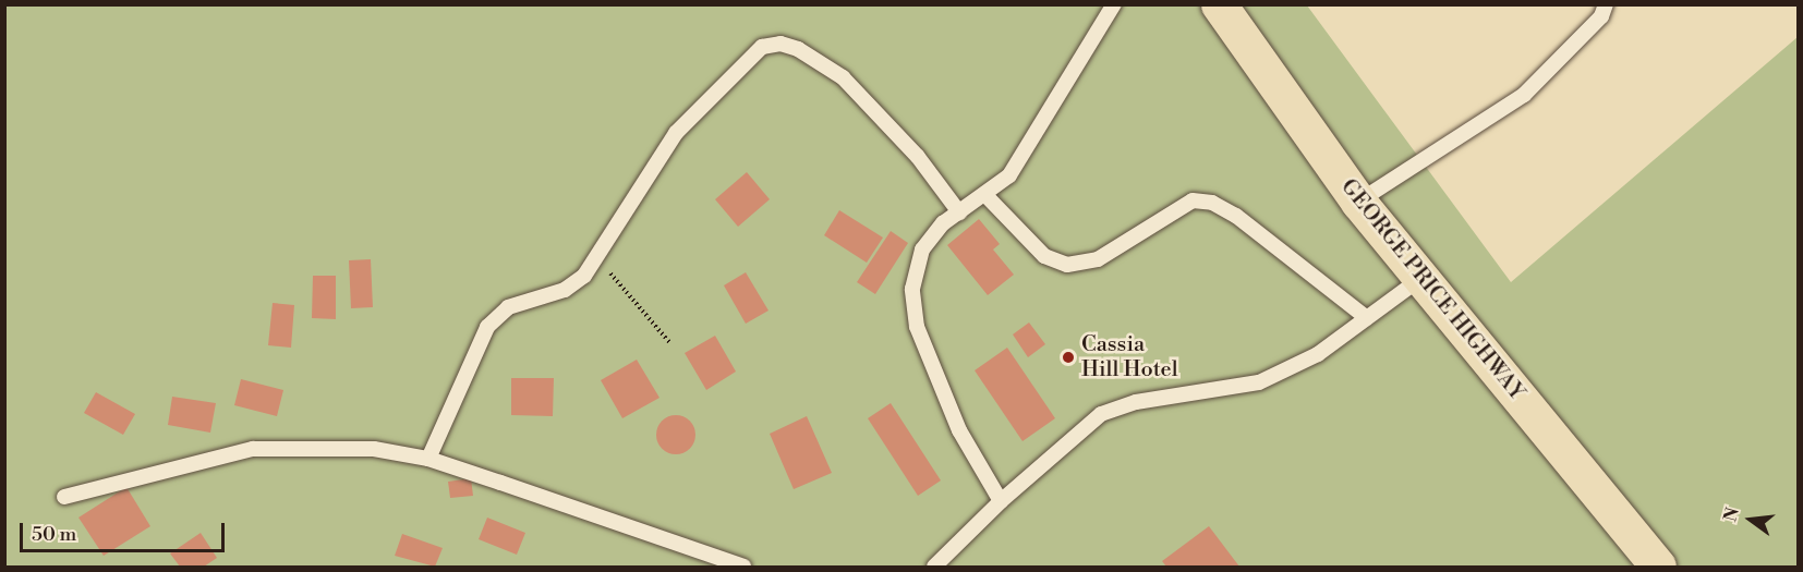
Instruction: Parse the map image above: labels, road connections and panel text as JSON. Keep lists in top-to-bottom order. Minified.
{"streets":{"highway":["GEORGE PRICE HIGHWAY"]},"places":["Cassia Hill Hotel"],"scale_bar":"50 m","north":"left"}
